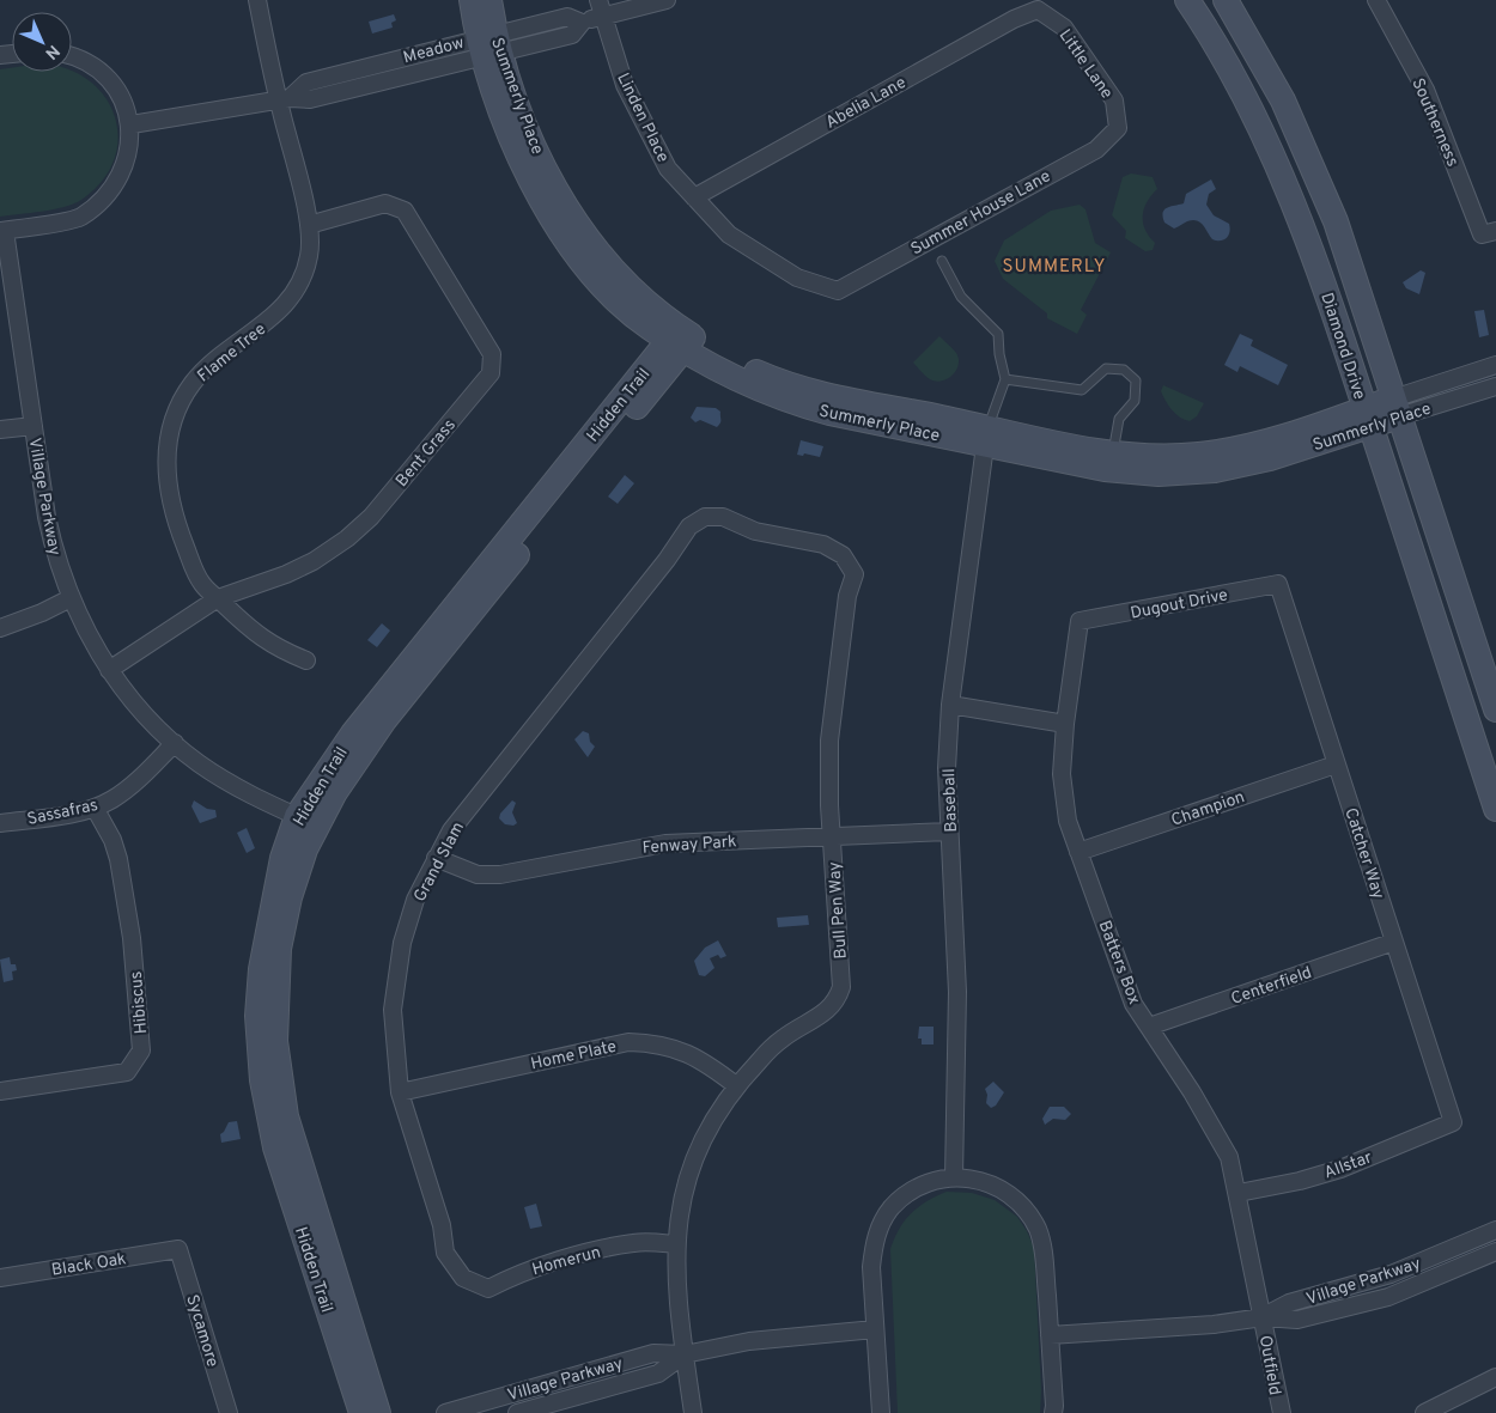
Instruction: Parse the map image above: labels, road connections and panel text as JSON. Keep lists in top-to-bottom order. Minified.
{"streets":{"street":["Meadow","Little Lane","Summerly Place","Abelia Lane","Linden Place","Southerness","Summer House Lane","Diamond Drive","Flame Tree","Hidden Trail","Bent Grass","Village Parkway","Dugout Drive","Baseball","Champion","Sassafras","Fenway Park","Catcher Way","Grand Slam","Bull Pen Way","Batters Box","Centerfield","Hibiscus","Home Plate","Allstar","Homerun","Black Oak","Sycamore","Outfield"]},"crossings":[["Meadow","Summerly Place"],["Meadow","Linden Place"],["Meadow","Flame Tree"],["Little Lane","Abelia Lane"],["Little Lane","Summer House Lane"],["Summerly Place","Diamond Drive"],["Summerly Place","Hidden Trail"],["Summerly Place","Baseball"],["Abelia Lane","Linden Place"],["Linden Place","Summer House Lane"],["Flame Tree","Bent Grass"],["Hidden Trail","Village Parkway"],["Bent Grass","Village Parkway"],["Village Parkway","Sassafras"],["Village Parkway","Bull Pen Way"],["Village Parkway","Batters Box"],["Village Parkway","Outfield"],["Dugout Drive","Catcher Way"],["Dugout Drive","Batters Box"],["Baseball","Fenway Park"],["Champion","Catcher Way"],["Champion","Batters Box"],["Sassafras","Hibiscus"],["Fenway Park","Grand Slam"],["Fenway Park","Bull Pen Way"],["Catcher Way","Centerfield"],["Catcher Way","Allstar"],["Grand Slam","Bull Pen Way"],["Grand Slam","Home Plate"],["Grand Slam","Homerun"],["Bull Pen Way","Home Plate"],["Bull Pen Way","Homerun"],["Batters Box","Centerfield"],["Batters Box","Allstar"],["Batters Box","Outfield"],["Black Oak","Sycamore"]],"districts":["SUMMERLY"],"north":"bottom right"}
